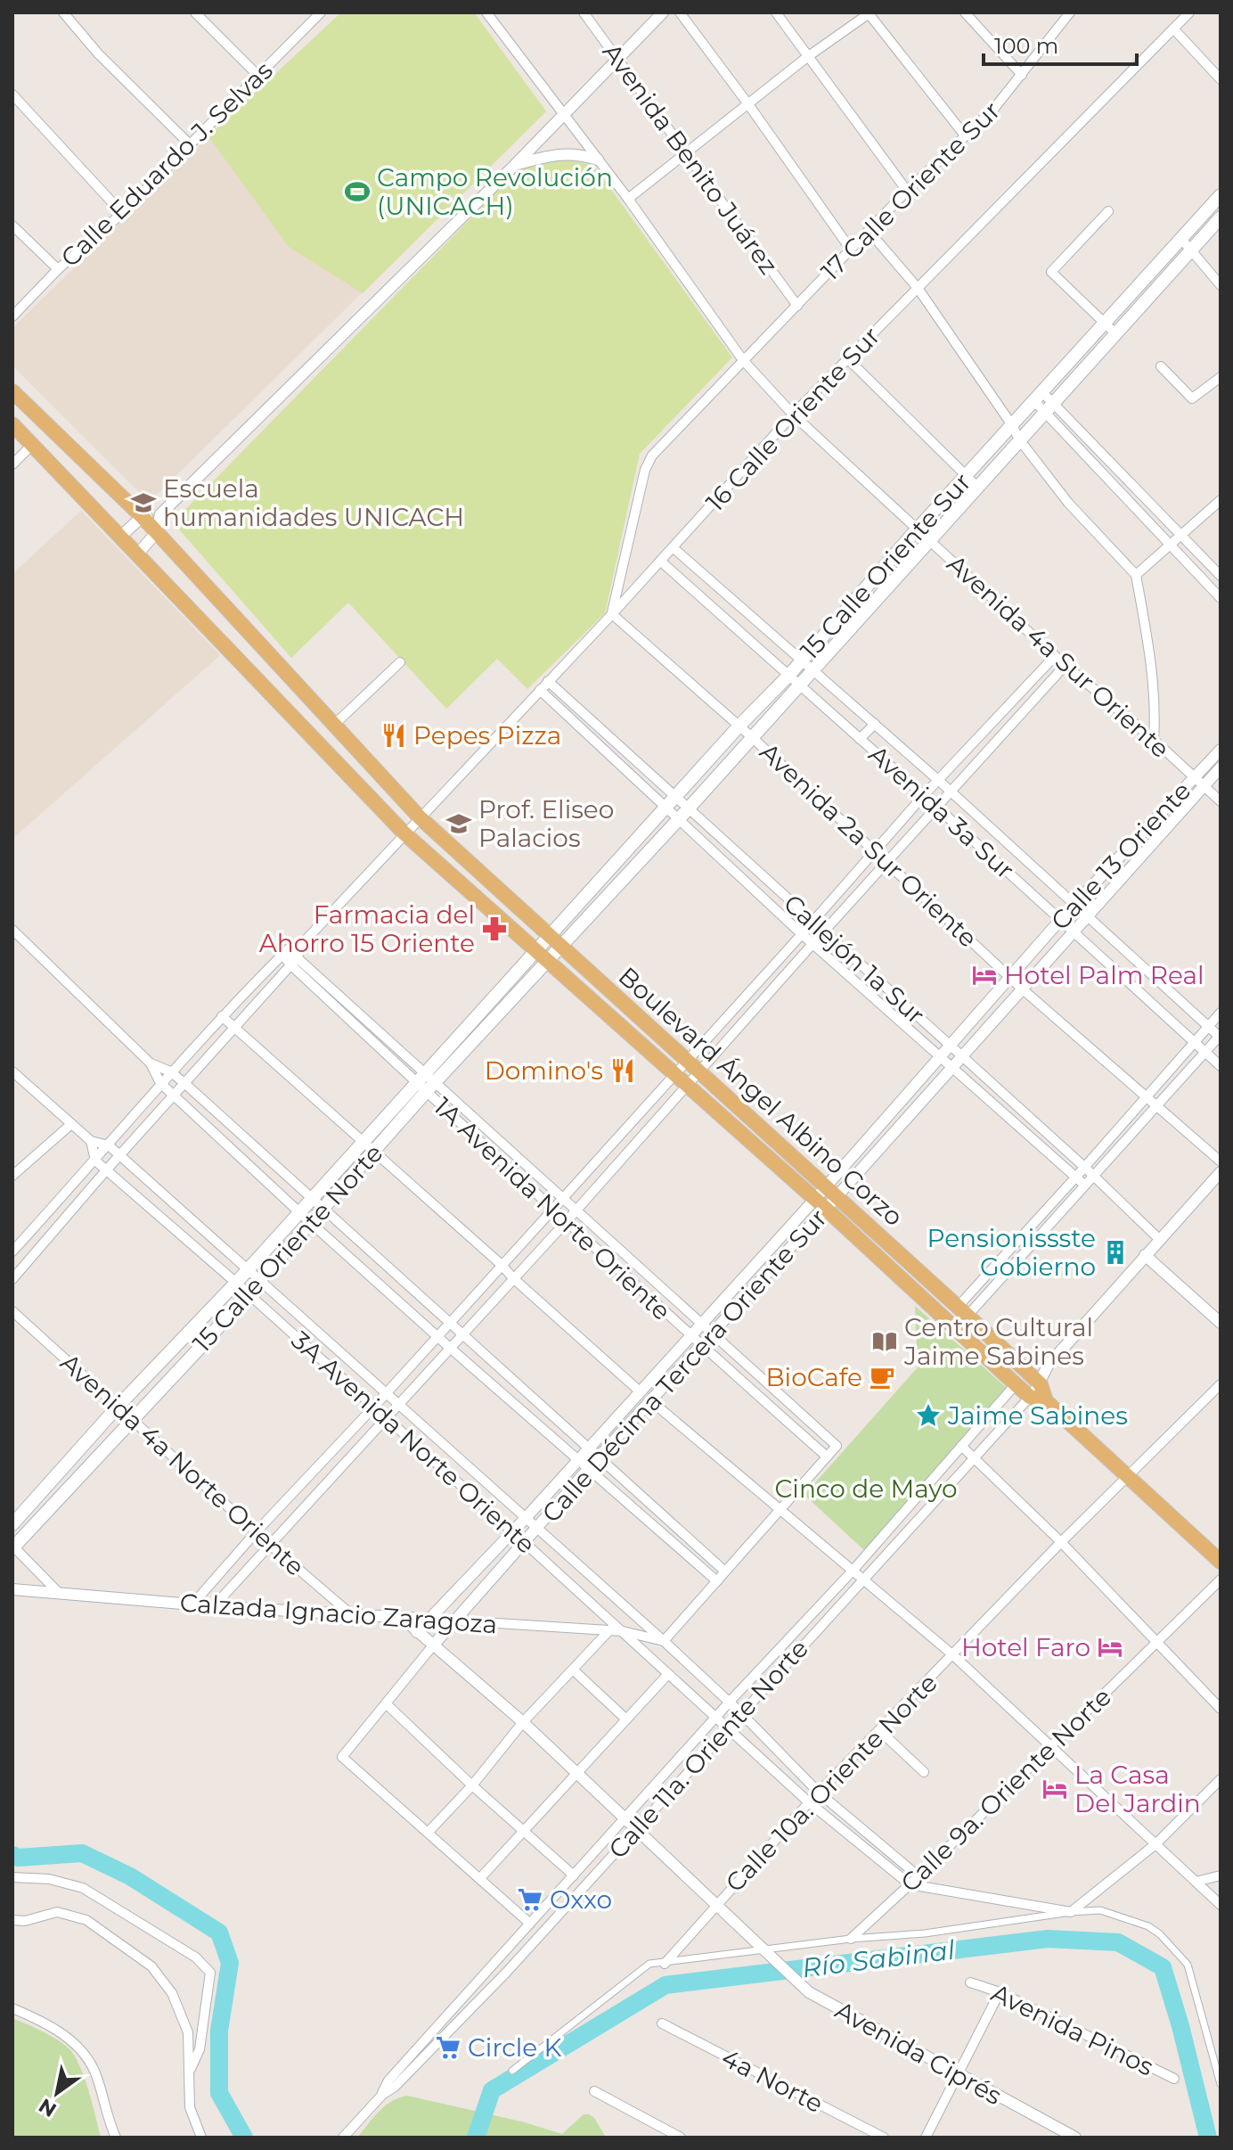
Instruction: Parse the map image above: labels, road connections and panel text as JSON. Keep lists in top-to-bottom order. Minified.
{"streets":{"main road":["15 Calle Oriente Sur","Boulevard Ángel Albino Corzo","15 Calle Oriente Norte"],"street":["Avenida Benito Juárez","Calle Eduardo J. Selvas","17 Calle Oriente Sur","16 Calle Oriente Sur","Avenida 4a Sur Oriente","Avenida 3a Sur","Avenida 2a Sur Oriente","Calle 13 Oriente","Callejón 1a Sur","1A Avenida Norte Oriente","Calle Décima Tercera Oriente Sur","3A Avenida Norte Oriente","Avenida 4a Norte Oriente","Calzada Ignacio Zaragoza","Calle 11a. Oriente Norte","Calle 10a. Oriente Norte","Calle 9a. Oriente Norte","Avenida Pinos","Avenida Ciprés","4a Norte"]},"crossings":[["Avenida Benito Juárez","17 Calle Oriente Sur"],["17 Calle Oriente Sur","16 Calle Oriente Sur"],["17 Calle Oriente Sur","Avenida 4a Sur Oriente"],["17 Calle Oriente Sur","Avenida 2a Sur Oriente"],["16 Calle Oriente Sur","Avenida 4a Sur Oriente"],["16 Calle Oriente Sur","Avenida 3a Sur"],["16 Calle Oriente Sur","Avenida 2a Sur Oriente"],["16 Calle Oriente Sur","Callejón 1a Sur"],["16 Calle Oriente Sur","Boulevard Ángel Albino Corzo"],["15 Calle Oriente Sur","Avenida 4a Sur Oriente"],["15 Calle Oriente Sur","Avenida 3a Sur"],["15 Calle Oriente Sur","Avenida 2a Sur Oriente"],["15 Calle Oriente Sur","Callejón 1a Sur"],["15 Calle Oriente Sur","Boulevard Ángel Albino Corzo"],["15 Calle Oriente Sur","15 Calle Oriente Norte"],["Avenida 4a Sur Oriente","Calle 13 Oriente"],["Avenida 4a Sur Oriente","Calle Décima Tercera Oriente Sur"],["Avenida 3a Sur","Calle 13 Oriente"],["Avenida 3a Sur","Calle Décima Tercera Oriente Sur"],["Avenida 2a Sur Oriente","Calle 13 Oriente"],["Avenida 2a Sur Oriente","Calle Décima Tercera Oriente Sur"],["Calle 13 Oriente","Callejón 1a Sur"],["Calle 13 Oriente","Boulevard Ángel Albino Corzo"],["Calle 13 Oriente","Calle Décima Tercera Oriente Sur"],["Callejón 1a Sur","Calle Décima Tercera Oriente Sur"],["Boulevard Ángel Albino Corzo","15 Calle Oriente Norte"],["Boulevard Ángel Albino Corzo","Calle Décima Tercera Oriente Sur"],["Boulevard Ángel Albino Corzo","Calle 11a. Oriente Norte"],["1A Avenida Norte Oriente","15 Calle Oriente Norte"],["1A Avenida Norte Oriente","Calle Décima Tercera Oriente Sur"],["15 Calle Oriente Norte","3A Avenida Norte Oriente"],["15 Calle Oriente Norte","Avenida 4a Norte Oriente"],["Calle Décima Tercera Oriente Sur","3A Avenida Norte Oriente"],["Calle Décima Tercera Oriente Sur","Calzada Ignacio Zaragoza"],["Calle Décima Tercera Oriente Sur","Avenida Ciprés"],["3A Avenida Norte Oriente","Calzada Ignacio Zaragoza"],["3A Avenida Norte Oriente","Calle 11a. Oriente Norte"],["3A Avenida Norte Oriente","Calle 10a. Oriente Norte"],["3A Avenida Norte Oriente","Calle 9a. Oriente Norte"],["Avenida 4a Norte Oriente","Calzada Ignacio Zaragoza"],["Calzada Ignacio Zaragoza","Avenida Ciprés"],["Calle 11a. Oriente Norte","Avenida Ciprés"],["Calle 10a. Oriente Norte","Avenida Ciprés"]],"water":["Río Sabinal"],"parks":["Cinco de Mayo"],"places":{"sports":["Campo Revolución (UNICACH)"],"school or university":["Escuela humanidades UNICACH","Prof. Eliseo Palacios"],"restaurant":["Pepes Pizza","Domino's"],"pharmacy":["Farmacia del Ahorro 15 Oriente"],"hotel":["Hotel Palm Real","Hotel Faro","La Casa Del Jardin"],"building":["Pensionissste Gobierno"],"library":["Centro Cultural Jaime Sabines"],"cafe":["BioCafe"],"place":["Jaime Sabines"],"supermarket":["Oxxo","Circle K"]},"scale_bar":"100 m","north":"bottom left"}
